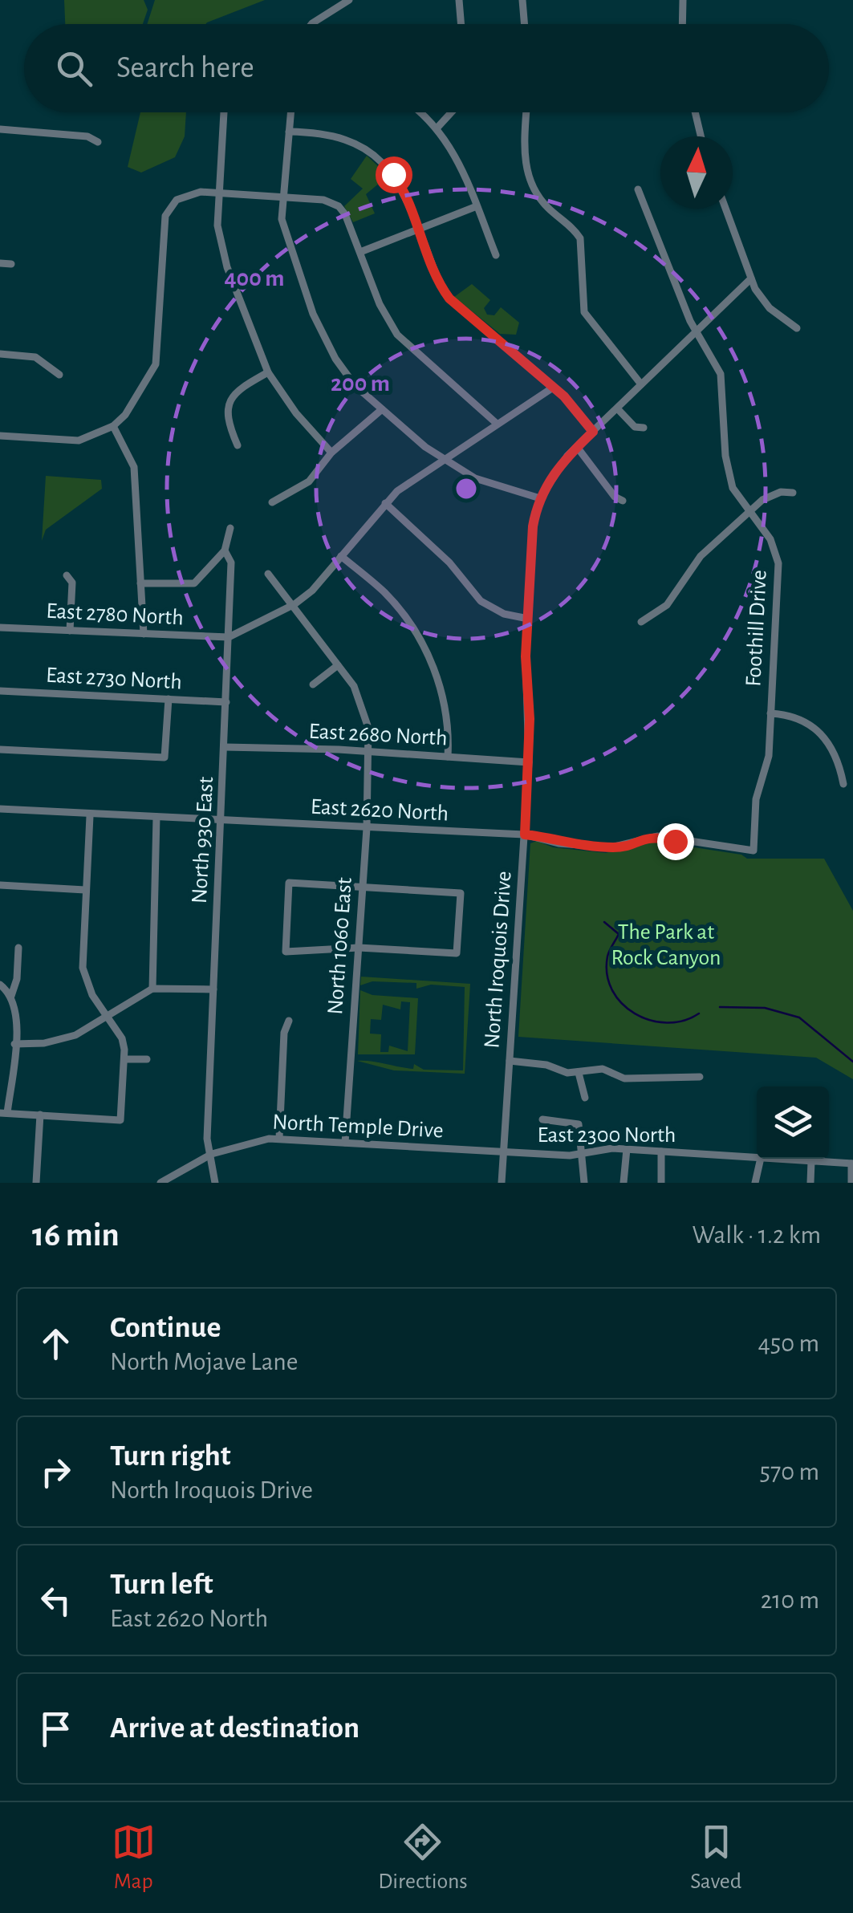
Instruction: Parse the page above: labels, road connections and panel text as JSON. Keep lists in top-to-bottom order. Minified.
{"streets":{"street":["East 2780 North","Foothill Drive","East 2730 North","East 2680 North","East 2620 North","North 930 East","North 1060 East","North Iroquois Drive","North Temple Drive","East 2300 North"]},"crossings":[["East 2780 North","North 930 East"],["Foothill Drive","East 2620 North"],["Foothill Drive","North Iroquois Drive"],["East 2730 North","North 930 East"],["East 2680 North","North 930 East"],["East 2680 North","North 1060 East"],["East 2680 North","North Iroquois Drive"],["East 2620 North","North 930 East"],["East 2620 North","North 1060 East"],["East 2620 North","North Iroquois Drive"],["North 930 East","North Temple Drive"],["North 1060 East","North Temple Drive"],["North Iroquois Drive","North Temple Drive"],["North Iroquois Drive","East 2300 North"],["North Temple Drive","East 2300 North"]],"parks":["The Park at Rock Canyon"],"north":"top","page":{"search":"Search here","heading":["16 min","Walk · 1.2 km"],"list":[["Continue","North Mojave Lane","450 m"],["Turn right","North Iroquois Drive","570 m"],["Turn left","East 2620 North","210 m"],"Arrive at destination"],"nav":["Map","Directions","Saved"]},"rings":["400 m","200 m"]}
